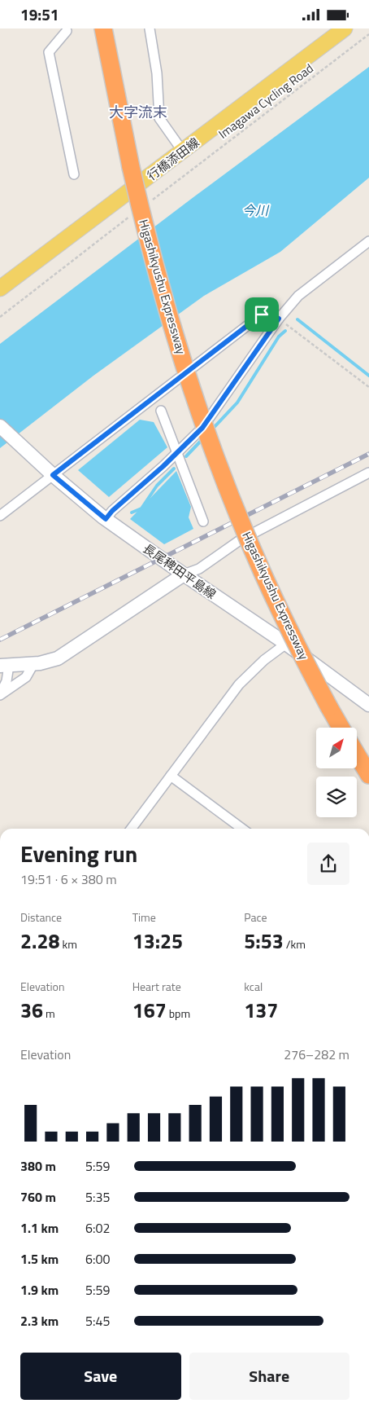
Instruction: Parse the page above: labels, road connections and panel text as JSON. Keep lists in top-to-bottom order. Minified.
{"streets":{"highway":["Higashikyushu Expressway"],"main road":["行橋添田線","長尾稗田平島線"],"path":["Imagawa Cycling Road"]},"districts":["大字流末"],"water":["今川"],"north":"top right","page":{"status":"19:51","heading":["Evening run","19:51 · 6 × 380 m"],"stats":[["Distance","2.28 km"],["Time","13:25"],["Pace","5:53 /km"],["Elevation","36 m"],["Heart rate","167 bpm"],["kcal","137"]],"chart":["Elevation","276–282 m"],"list":[{"name":"380 m","note":"5:59"},{"name":"760 m","note":"5:35"},{"name":"1.1 km","note":"6:02"},{"name":"1.5 km","note":"6:00"},{"name":"1.9 km","note":"5:59"},{"name":"2.3 km","note":"5:45"}],"buttons":["Save","Share"]}}
